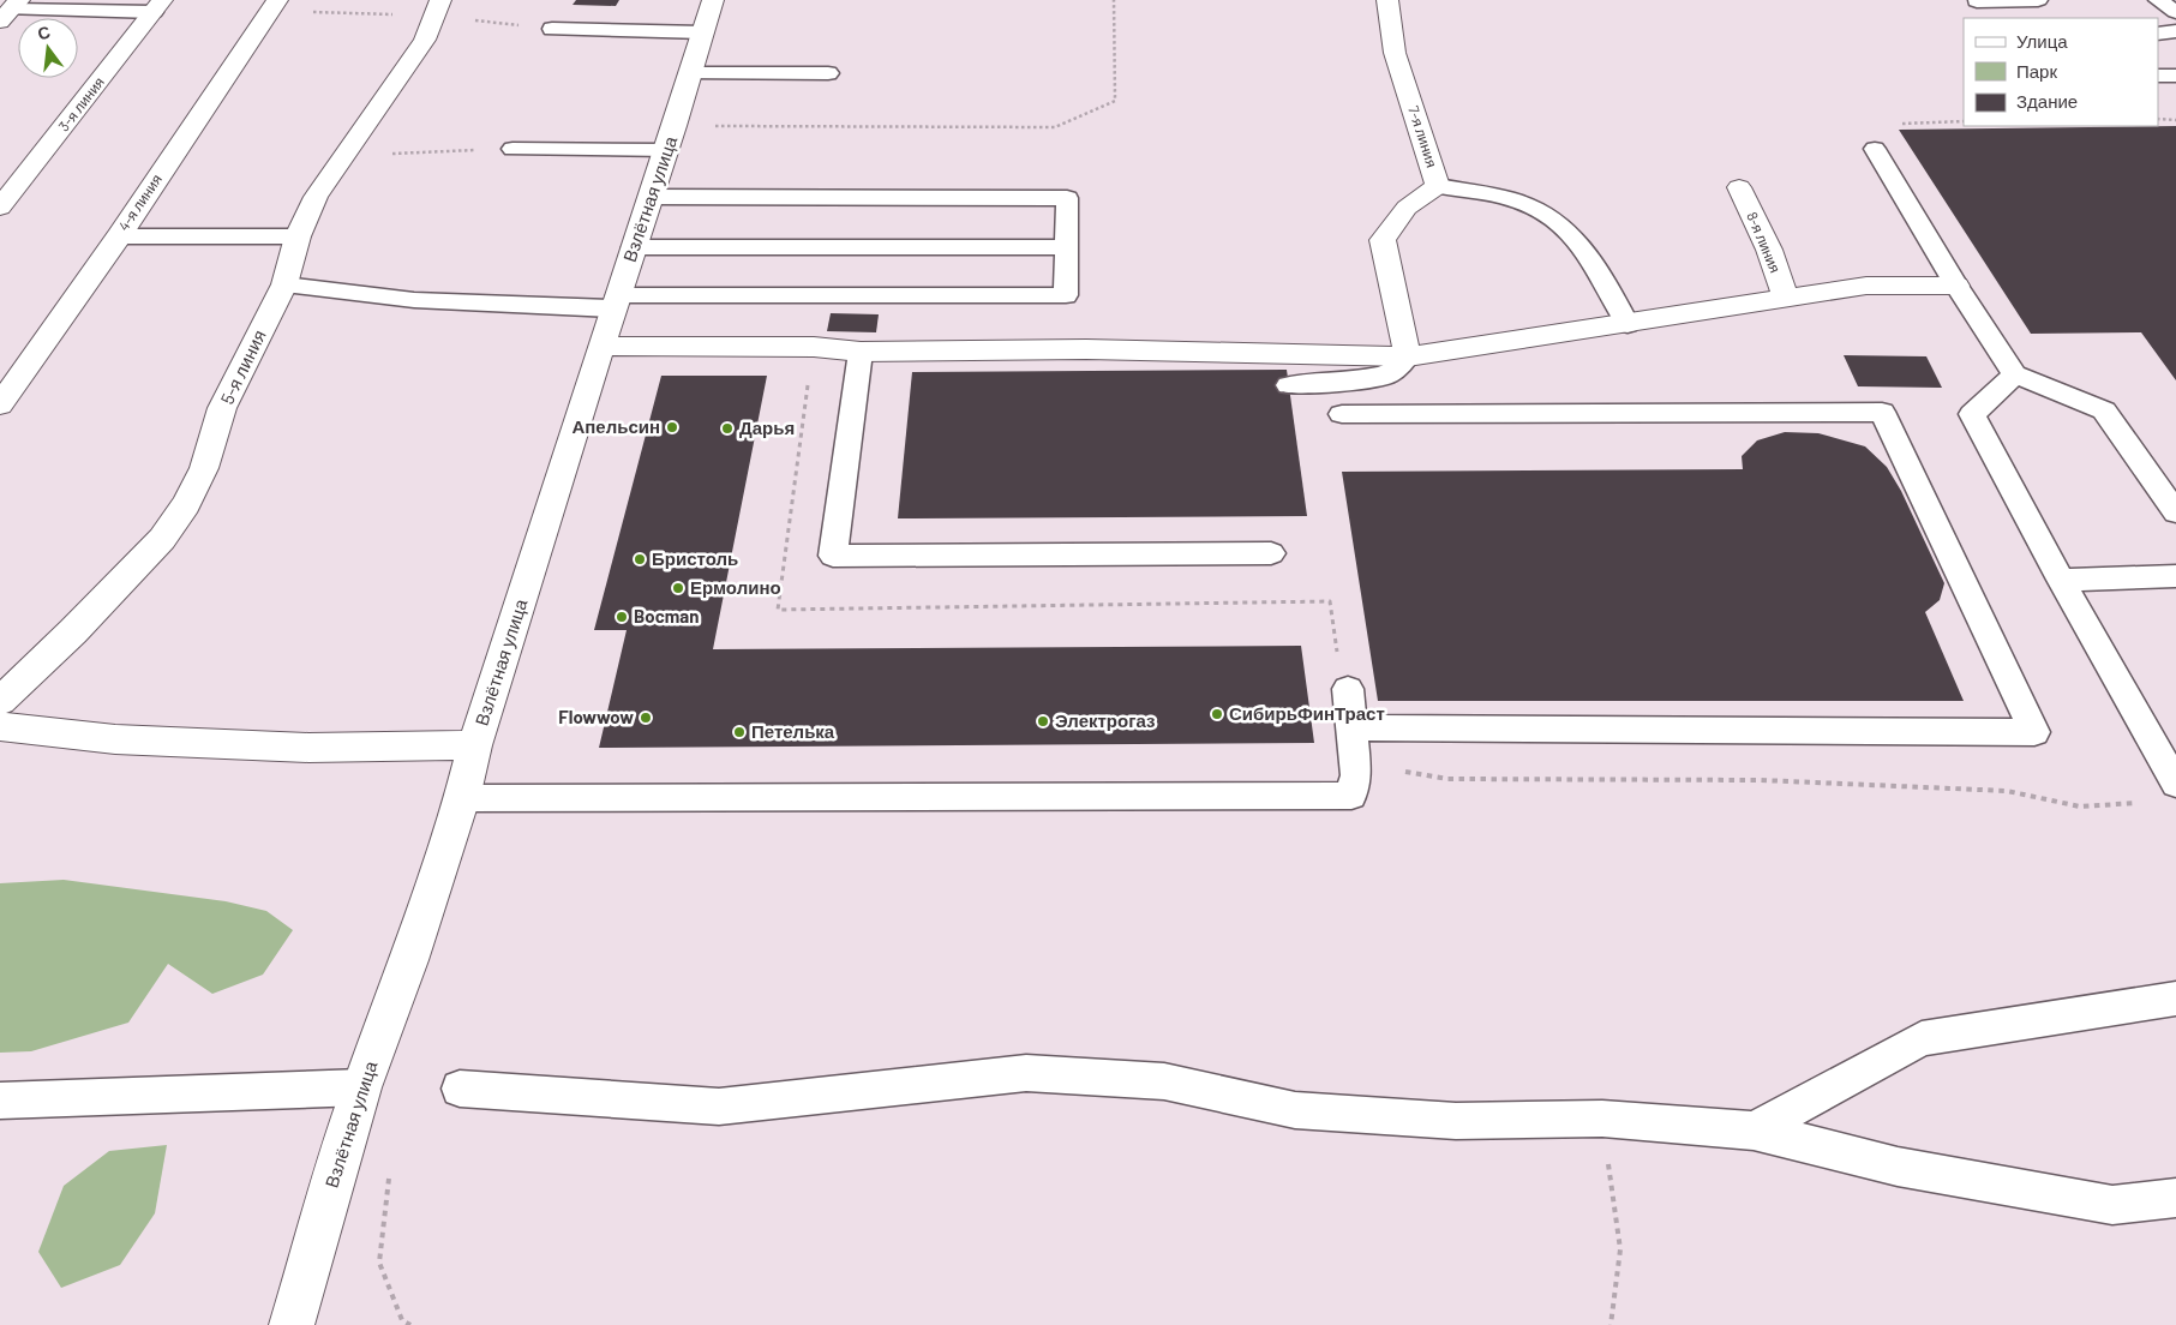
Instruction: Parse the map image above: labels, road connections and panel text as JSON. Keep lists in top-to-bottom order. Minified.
{"streets":{"street":["3-я линия","7-я линия","Взлётная улица","4-я линия","8-я линия","5-я линия"]},"places":["Апельсин","Дарья","Бристоль","Ермолино","Bocman","СибирьФинТраст","Flowwow","Электрогаз","Петелька"],"legend":["Улица","Парк","Здание"],"north":"top"}
